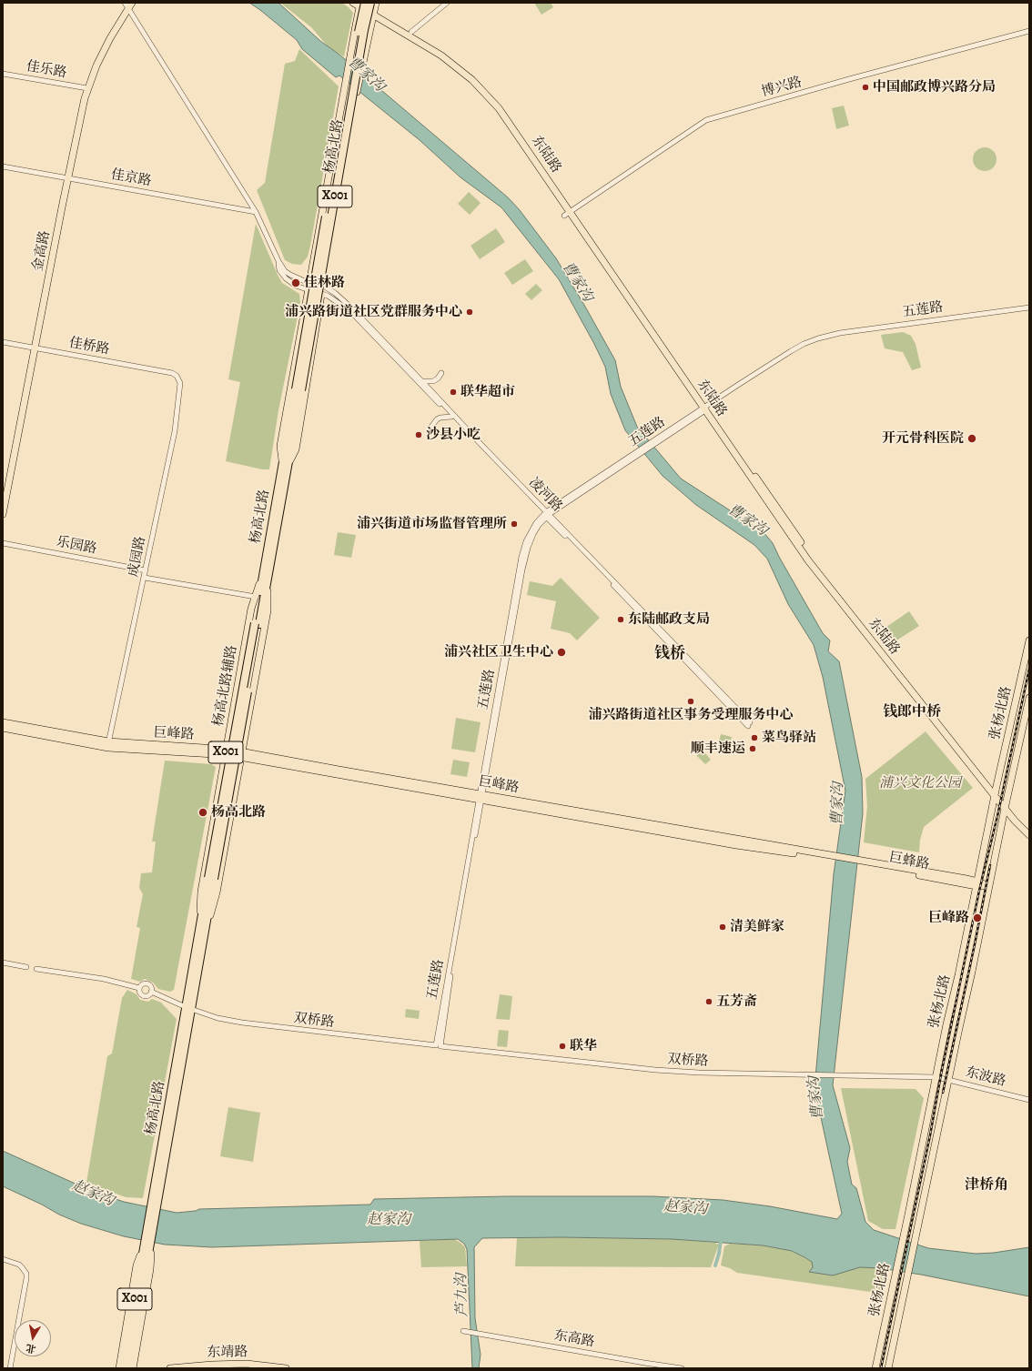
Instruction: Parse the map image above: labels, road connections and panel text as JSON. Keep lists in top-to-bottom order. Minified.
{"streets":{"highway":["杨高北路","X001"],"main road":["东陆路","金高路","杨高北路辅路","张杨北路","巨峰路","东靖路"],"street":["佳乐路","博兴路","佳京路","五莲路","佳桥路","凌河路","乐园路","成园路","双桥路","东波路","东高路"]},"crossings":[["佳乐路","金高路"],["博兴路","东陆路"],["杨高北路","东陆路"],["杨高北路","X001"],["杨高北路","凌河路"],["杨高北路","杨高北路辅路"],["杨高北路","双桥路"],["东陆路","五莲路"],["东陆路","张杨北路"],["佳京路","金高路"],["金高路","佳桥路"],["五莲路","凌河路"],["五莲路","巨峰路"],["五莲路","双桥路"],["佳桥路","成园路"],["乐园路","成园路"],["成园路","巨峰路"],["杨高北路辅路","巨峰路"],["张杨北路","巨峰路"],["张杨北路","双桥路"],["张杨北路","东波路"],["双桥路","东波路"]],"districts":["钱桥","钱郎中桥","津桥角"],"water":["曹家沟","赵家沟","芦九沟"],"parks":["浦兴文化公园"],"places":["中国邮政博兴路分局","佳林路","浦兴路街道社区党群服务中心","联华超市","沙县小吃","开元骨科医院","浦兴街道市场监督管理所","东陆邮政支局","浦兴社区卫生中心","浦兴路街道社区事务受理服务中心","菜鸟驿站","顺丰速运","杨高北路","巨峰路","清美鲜家","五芳斋","联华"],"north":"bottom"}
